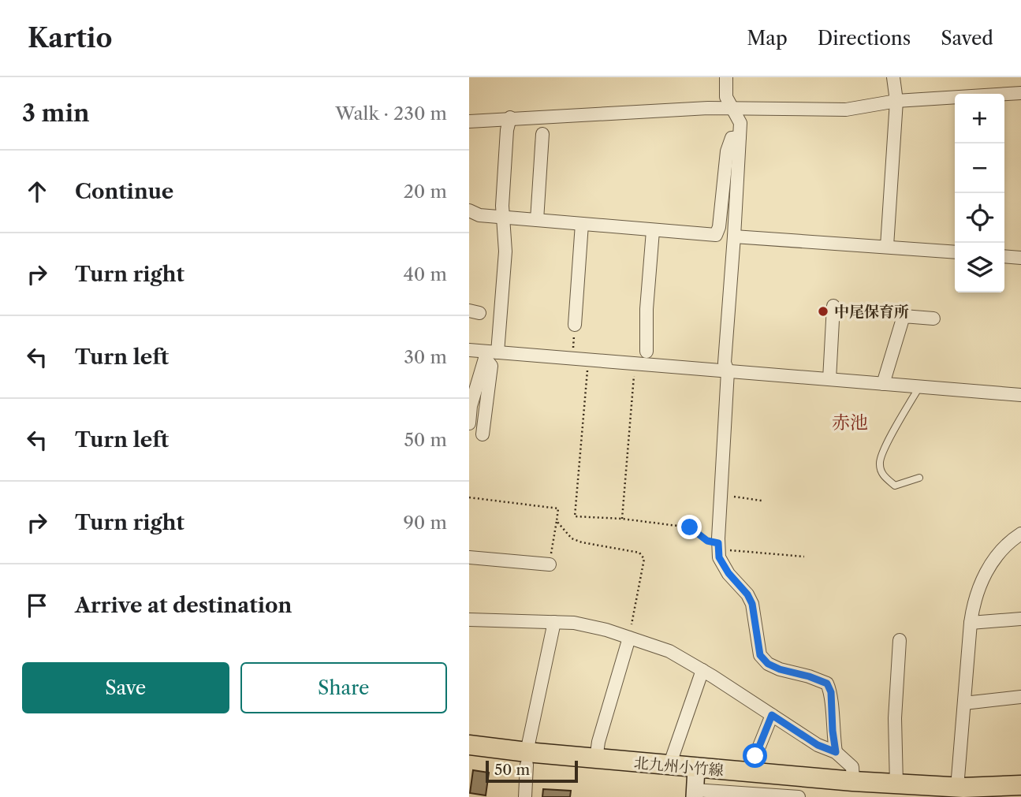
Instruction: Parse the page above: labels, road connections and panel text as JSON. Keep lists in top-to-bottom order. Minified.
{"streets":{"main road":["北九州小竹線"]},"districts":["赤池"],"places":["中尾保育所"],"scale_bar":"50 m","page":{"header":"Kartio","nav":["Map","Directions","Saved"],"heading":["3 min","Walk · 230 m"],"map_buttons":["+","−"],"list":[["Continue","20 m"],["Turn right","40 m"],["Turn left","30 m"],["Turn left","50 m"],["Turn right","90 m"],"Arrive at destination"],"buttons":["Save","Share"],"scale":"50 m"}}
